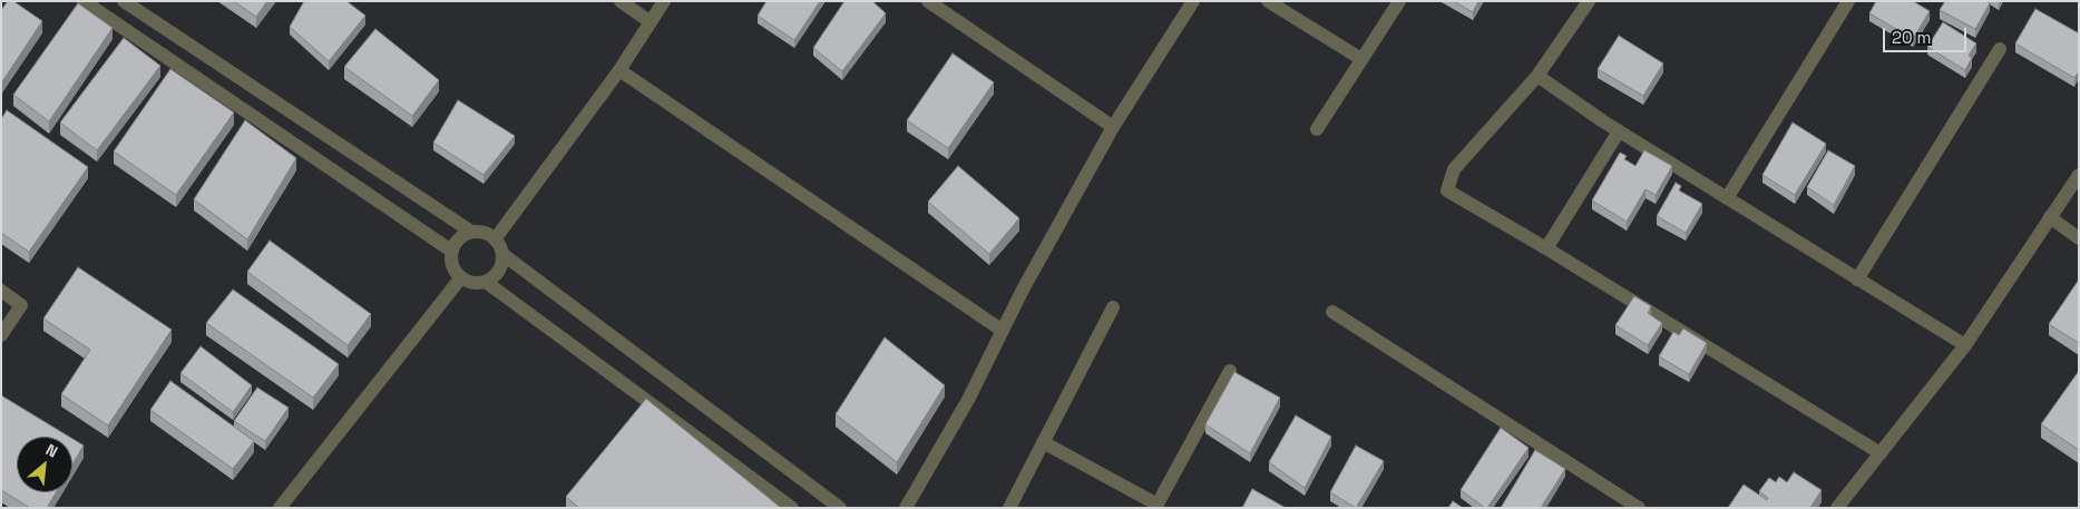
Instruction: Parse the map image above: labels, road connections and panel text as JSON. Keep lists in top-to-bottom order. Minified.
{"scale_bar":"20 m","north":"top right"}
